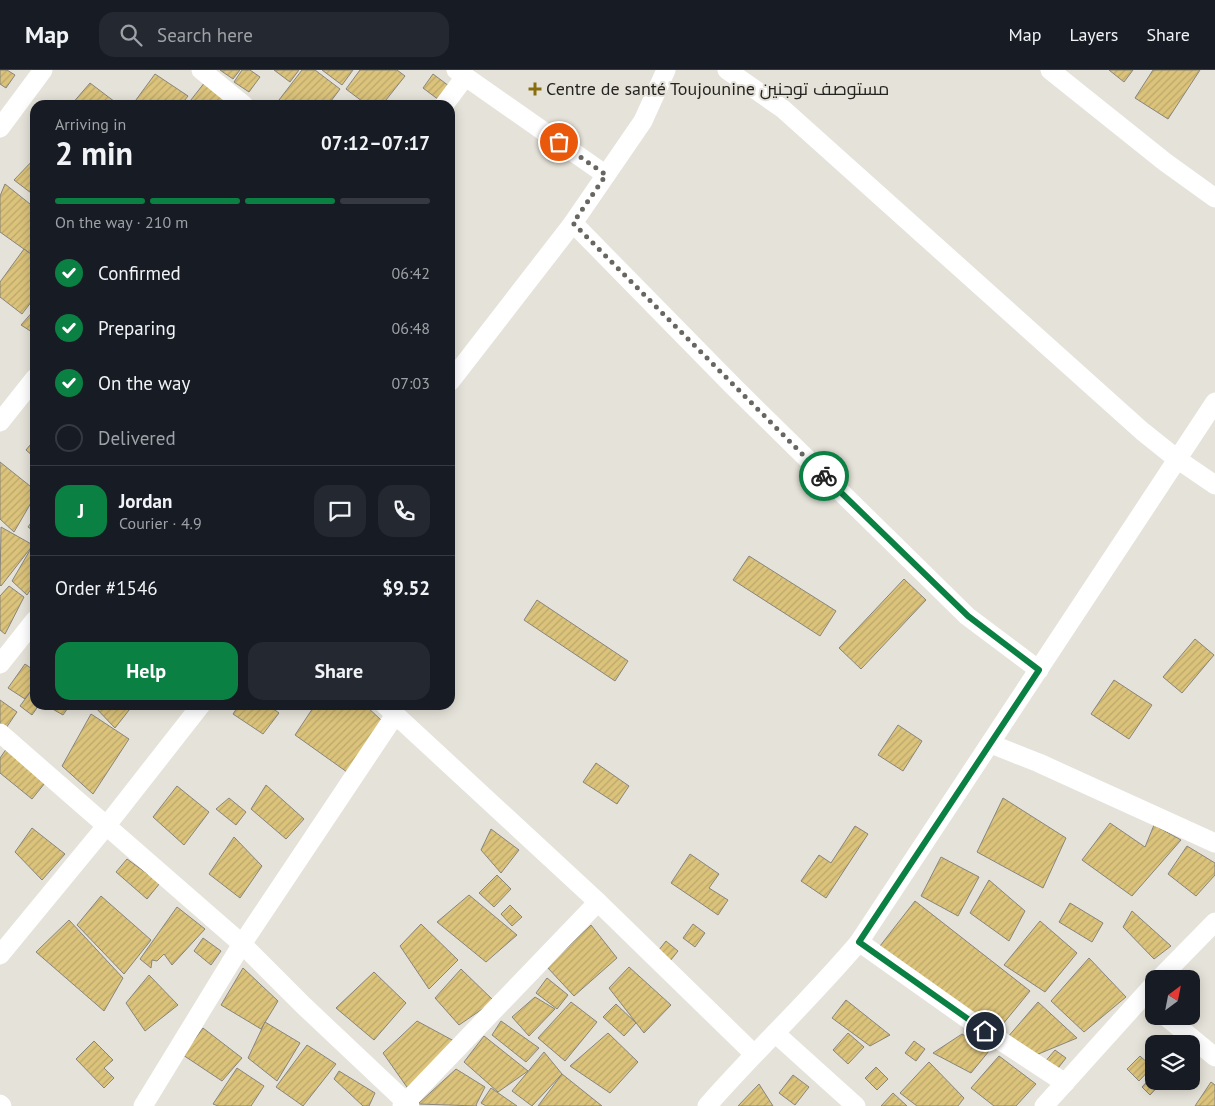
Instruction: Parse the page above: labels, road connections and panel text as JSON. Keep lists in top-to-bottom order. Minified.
{"places":{"health":["Centre de santé Toujounine مستوصف توجنين"]},"north":"top right","page":{"header":"Map","search":"Search here","nav":["Map","Layers","Share"],"heading":["2 min","Arriving in","07:12–07:17"],"panel":["Jordan","Courier · 4.9","Order #1546","$9.52"],"bar":"On the way · 210 m","list":[["Confirmed","06:42"],["Preparing","06:48"],["On the way","07:03"],"Delivered"],"round":"J","buttons":["Help","Share"]}}
